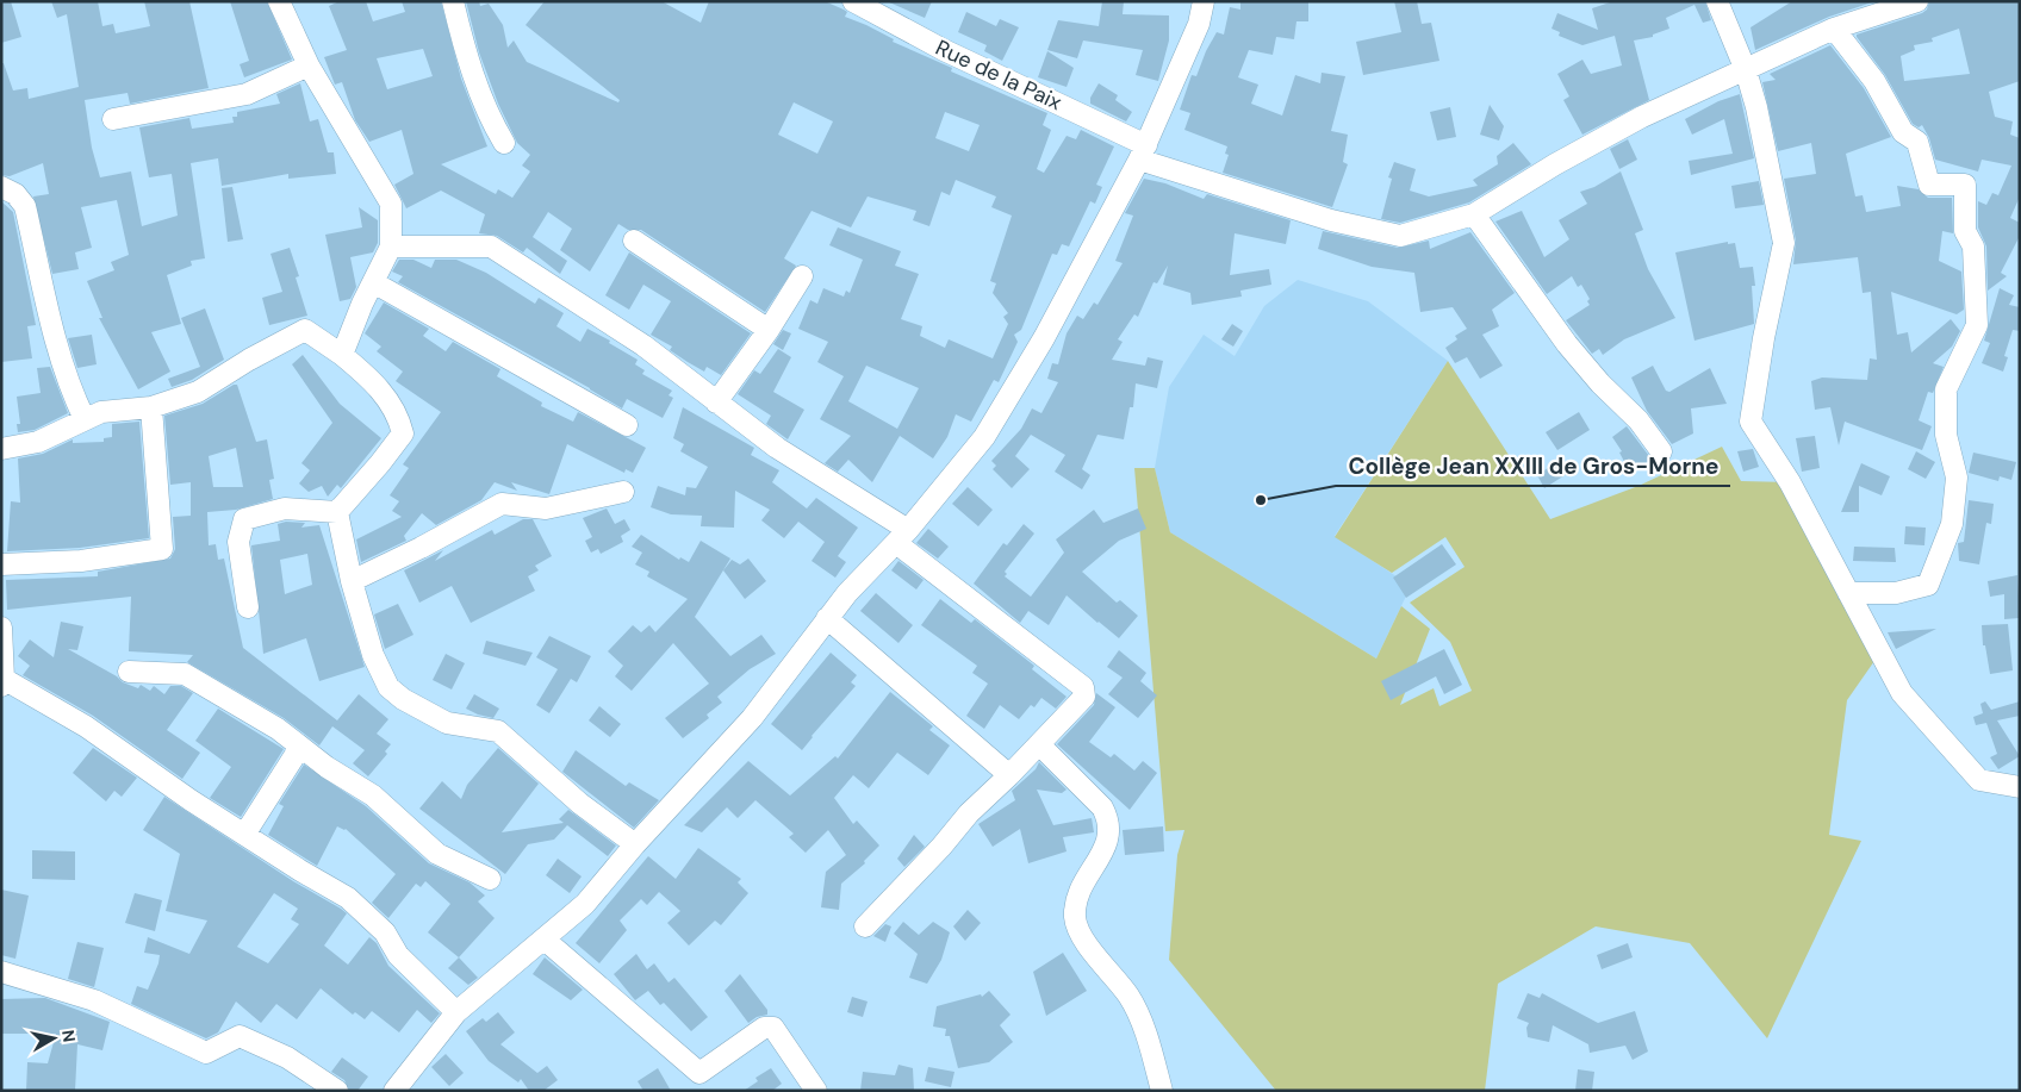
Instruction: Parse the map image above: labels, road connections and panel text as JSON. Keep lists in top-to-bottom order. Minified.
{"streets":{"street":["Rue de la Paix"]},"places":["Collège Jean XXIII de Gros-Morne"],"north":"right"}
